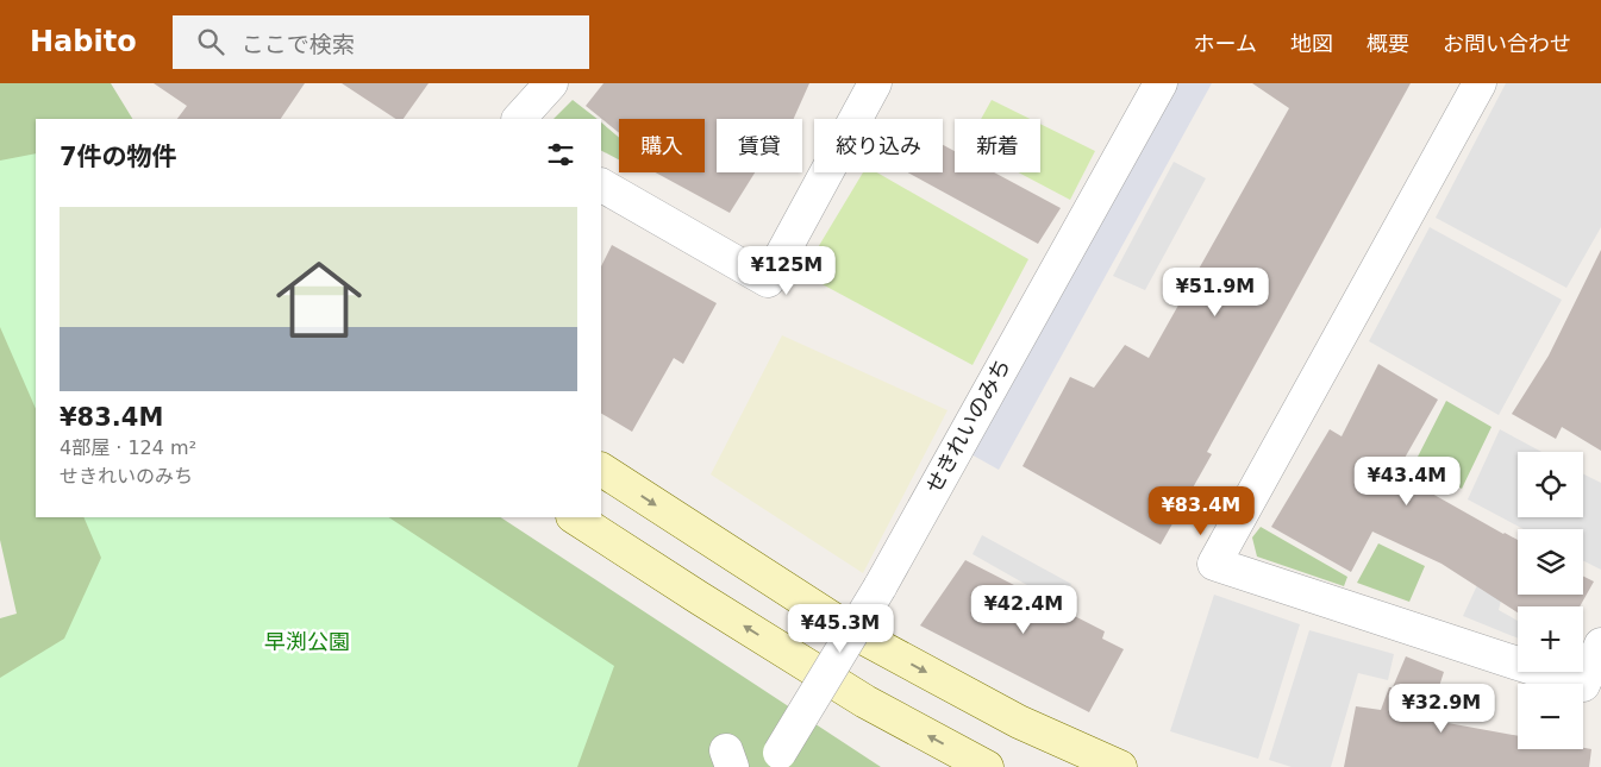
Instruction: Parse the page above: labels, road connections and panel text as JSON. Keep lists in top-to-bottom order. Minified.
{"streets":{"street":["せきれいのみち"]},"parks":["早渕公園"],"page":{"header":"Habito","search":"ここで検索","nav":["ホーム","地図","概要","お問い合わせ"],"chip":["購入","賃貸","絞り込み","新着"],"heading":"7件の物件","list":[{"name":"¥83.4M","note":"4部屋 · 124 m² · せきれいのみち"}],"price":["¥125M","¥51.9M","¥43.4M","¥83.4M","¥42.4M","¥45.3M","¥32.9M"],"map_buttons":["+","−"]}}
